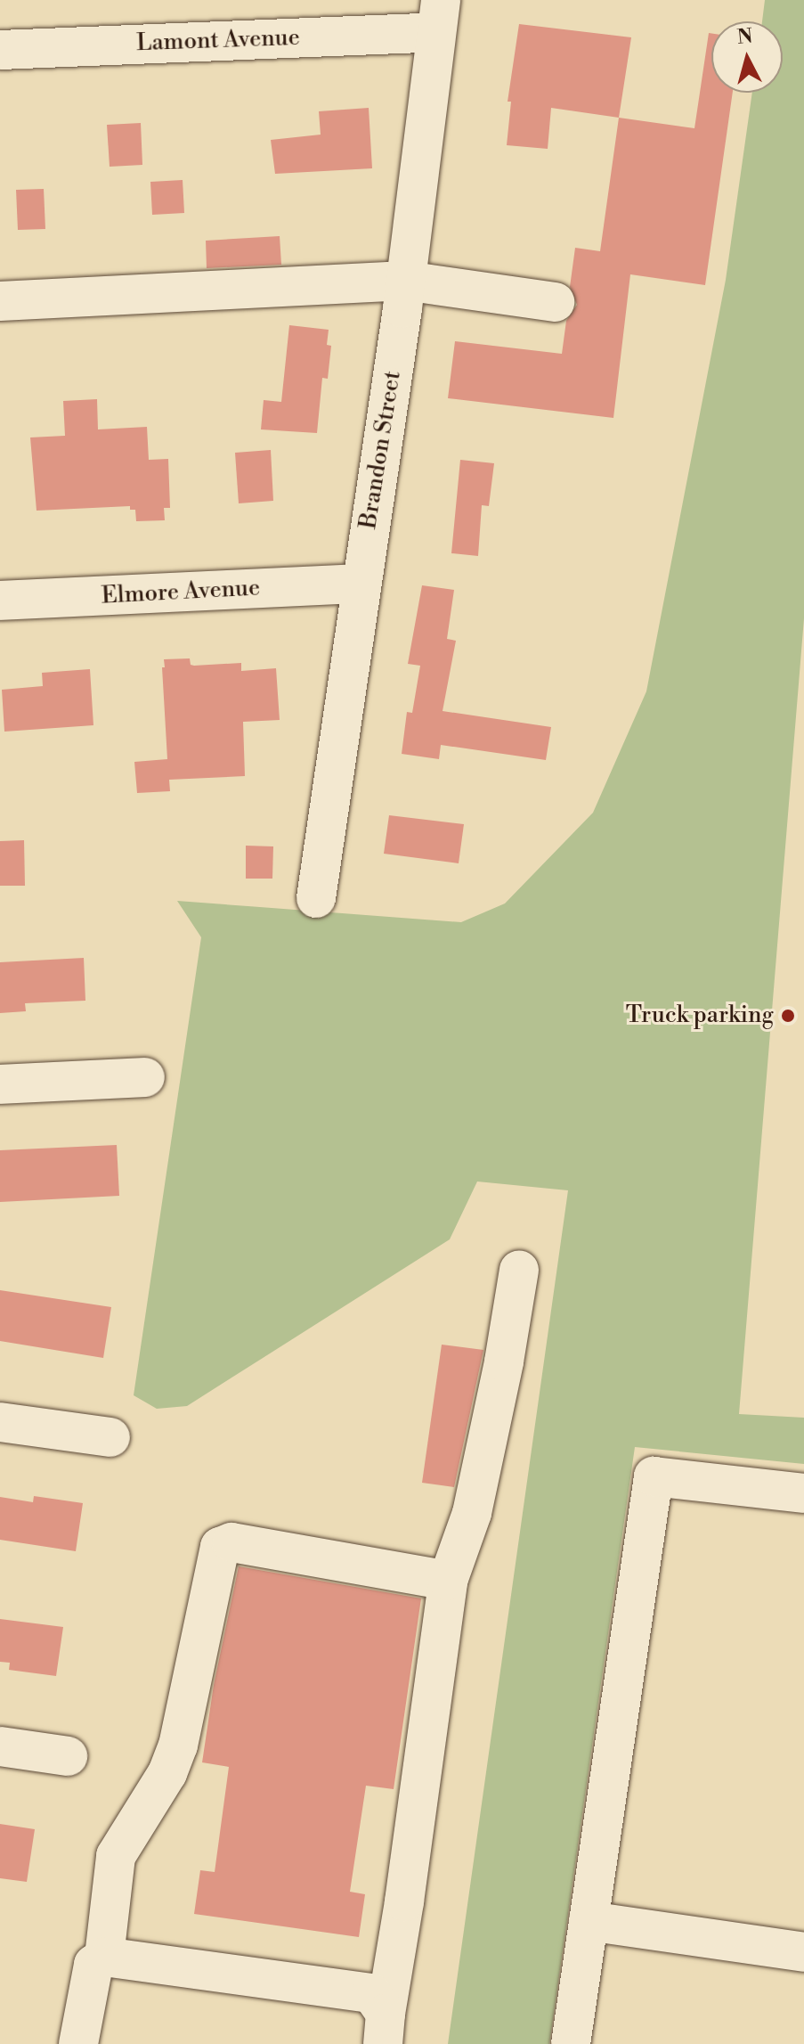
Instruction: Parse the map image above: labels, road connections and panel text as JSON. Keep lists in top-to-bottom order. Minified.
{"streets":{"street":["Lamont Avenue","Brandon Street","Elmore Avenue"]},"crossings":[["Lamont Avenue","Brandon Street"],["Brandon Street","Elmore Avenue"]],"places":["Truck parking"],"north":"top"}
